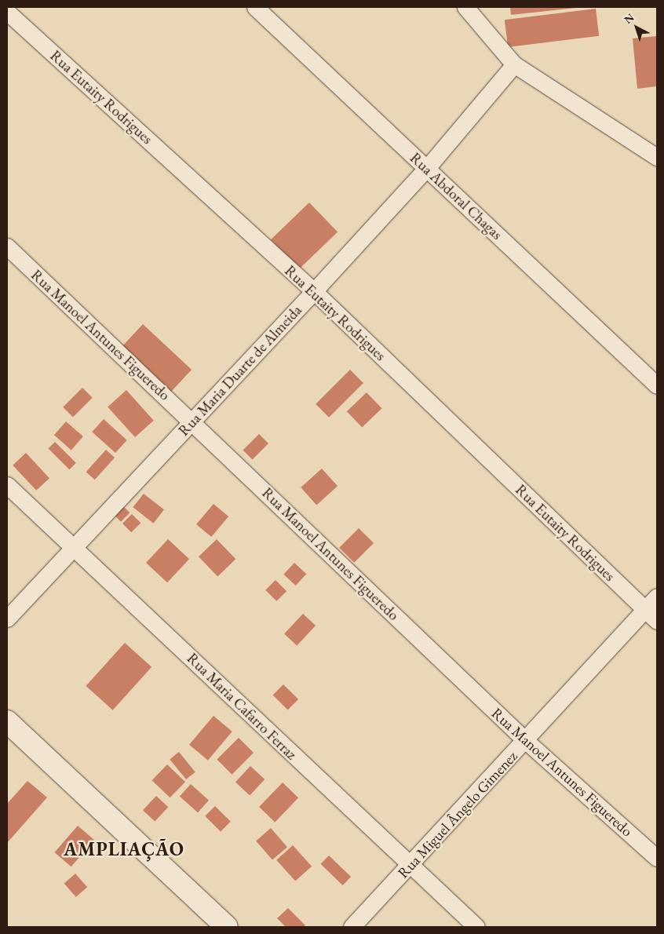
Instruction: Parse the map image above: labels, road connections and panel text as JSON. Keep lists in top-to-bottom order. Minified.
{"streets":{"street":["Rua Eutaity Rodrigues","Rua Abdoral Chagas","Rua Manoel Antunes Figueredo","Rua Maria Duarte de Almeida","Rua Maria Cafarro Ferraz","Rua Miguel Ângelo Gimenez"]},"crossings":[["Rua Eutaity Rodrigues","Rua Maria Duarte de Almeida"],["Rua Eutaity Rodrigues","Rua Miguel Ângelo Gimenez"],["Rua Abdoral Chagas","Rua Maria Duarte de Almeida"],["Rua Manoel Antunes Figueredo","Rua Maria Duarte de Almeida"],["Rua Manoel Antunes Figueredo","Rua Miguel Ângelo Gimenez"],["Rua Maria Duarte de Almeida","Rua Maria Cafarro Ferraz"],["Rua Maria Cafarro Ferraz","Rua Miguel Ângelo Gimenez"]],"districts":["AMPLIAÇÃO"],"north":"top left"}
